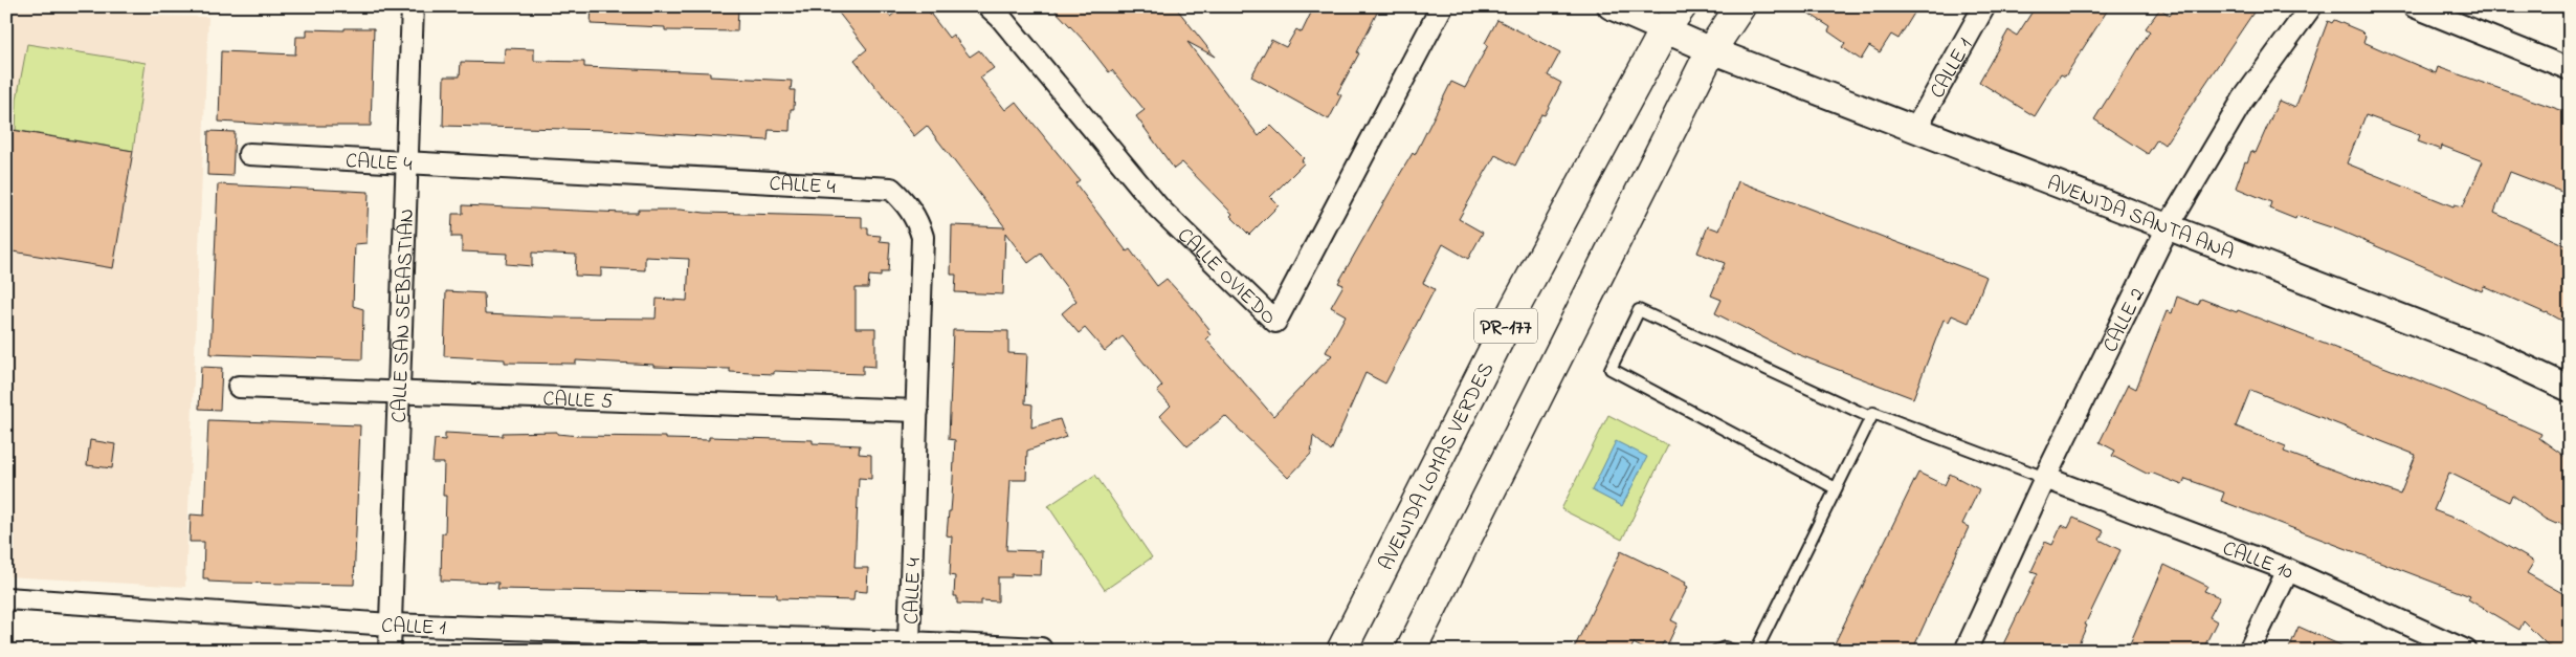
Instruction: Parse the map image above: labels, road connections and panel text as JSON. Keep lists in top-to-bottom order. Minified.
{"streets":{"highway":["PR-177","AVENIDA LOMAS VERDES"],"street":["CALLE 1","CALLE 4","AVENIDA SANTA ANA","CALLE OVIEDO","CALLE SAN SEBASTIÁN","CALLE 2","CALLE 5","CALLE 10"]},"crossings":[["CALLE 1","CALLE 4"],["CALLE 1","AVENIDA SANTA ANA"],["CALLE 1","CALLE SAN SEBASTIÁN"],["CALLE 4","CALLE SAN SEBASTIÁN"],["CALLE 4","CALLE 5"],["AVENIDA SANTA ANA","CALLE 2"],["AVENIDA SANTA ANA","PR-177"],["AVENIDA SANTA ANA","AVENIDA LOMAS VERDES"],["CALLE SAN SEBASTIÁN","CALLE 5"],["CALLE 2","CALLE 10"]]}
